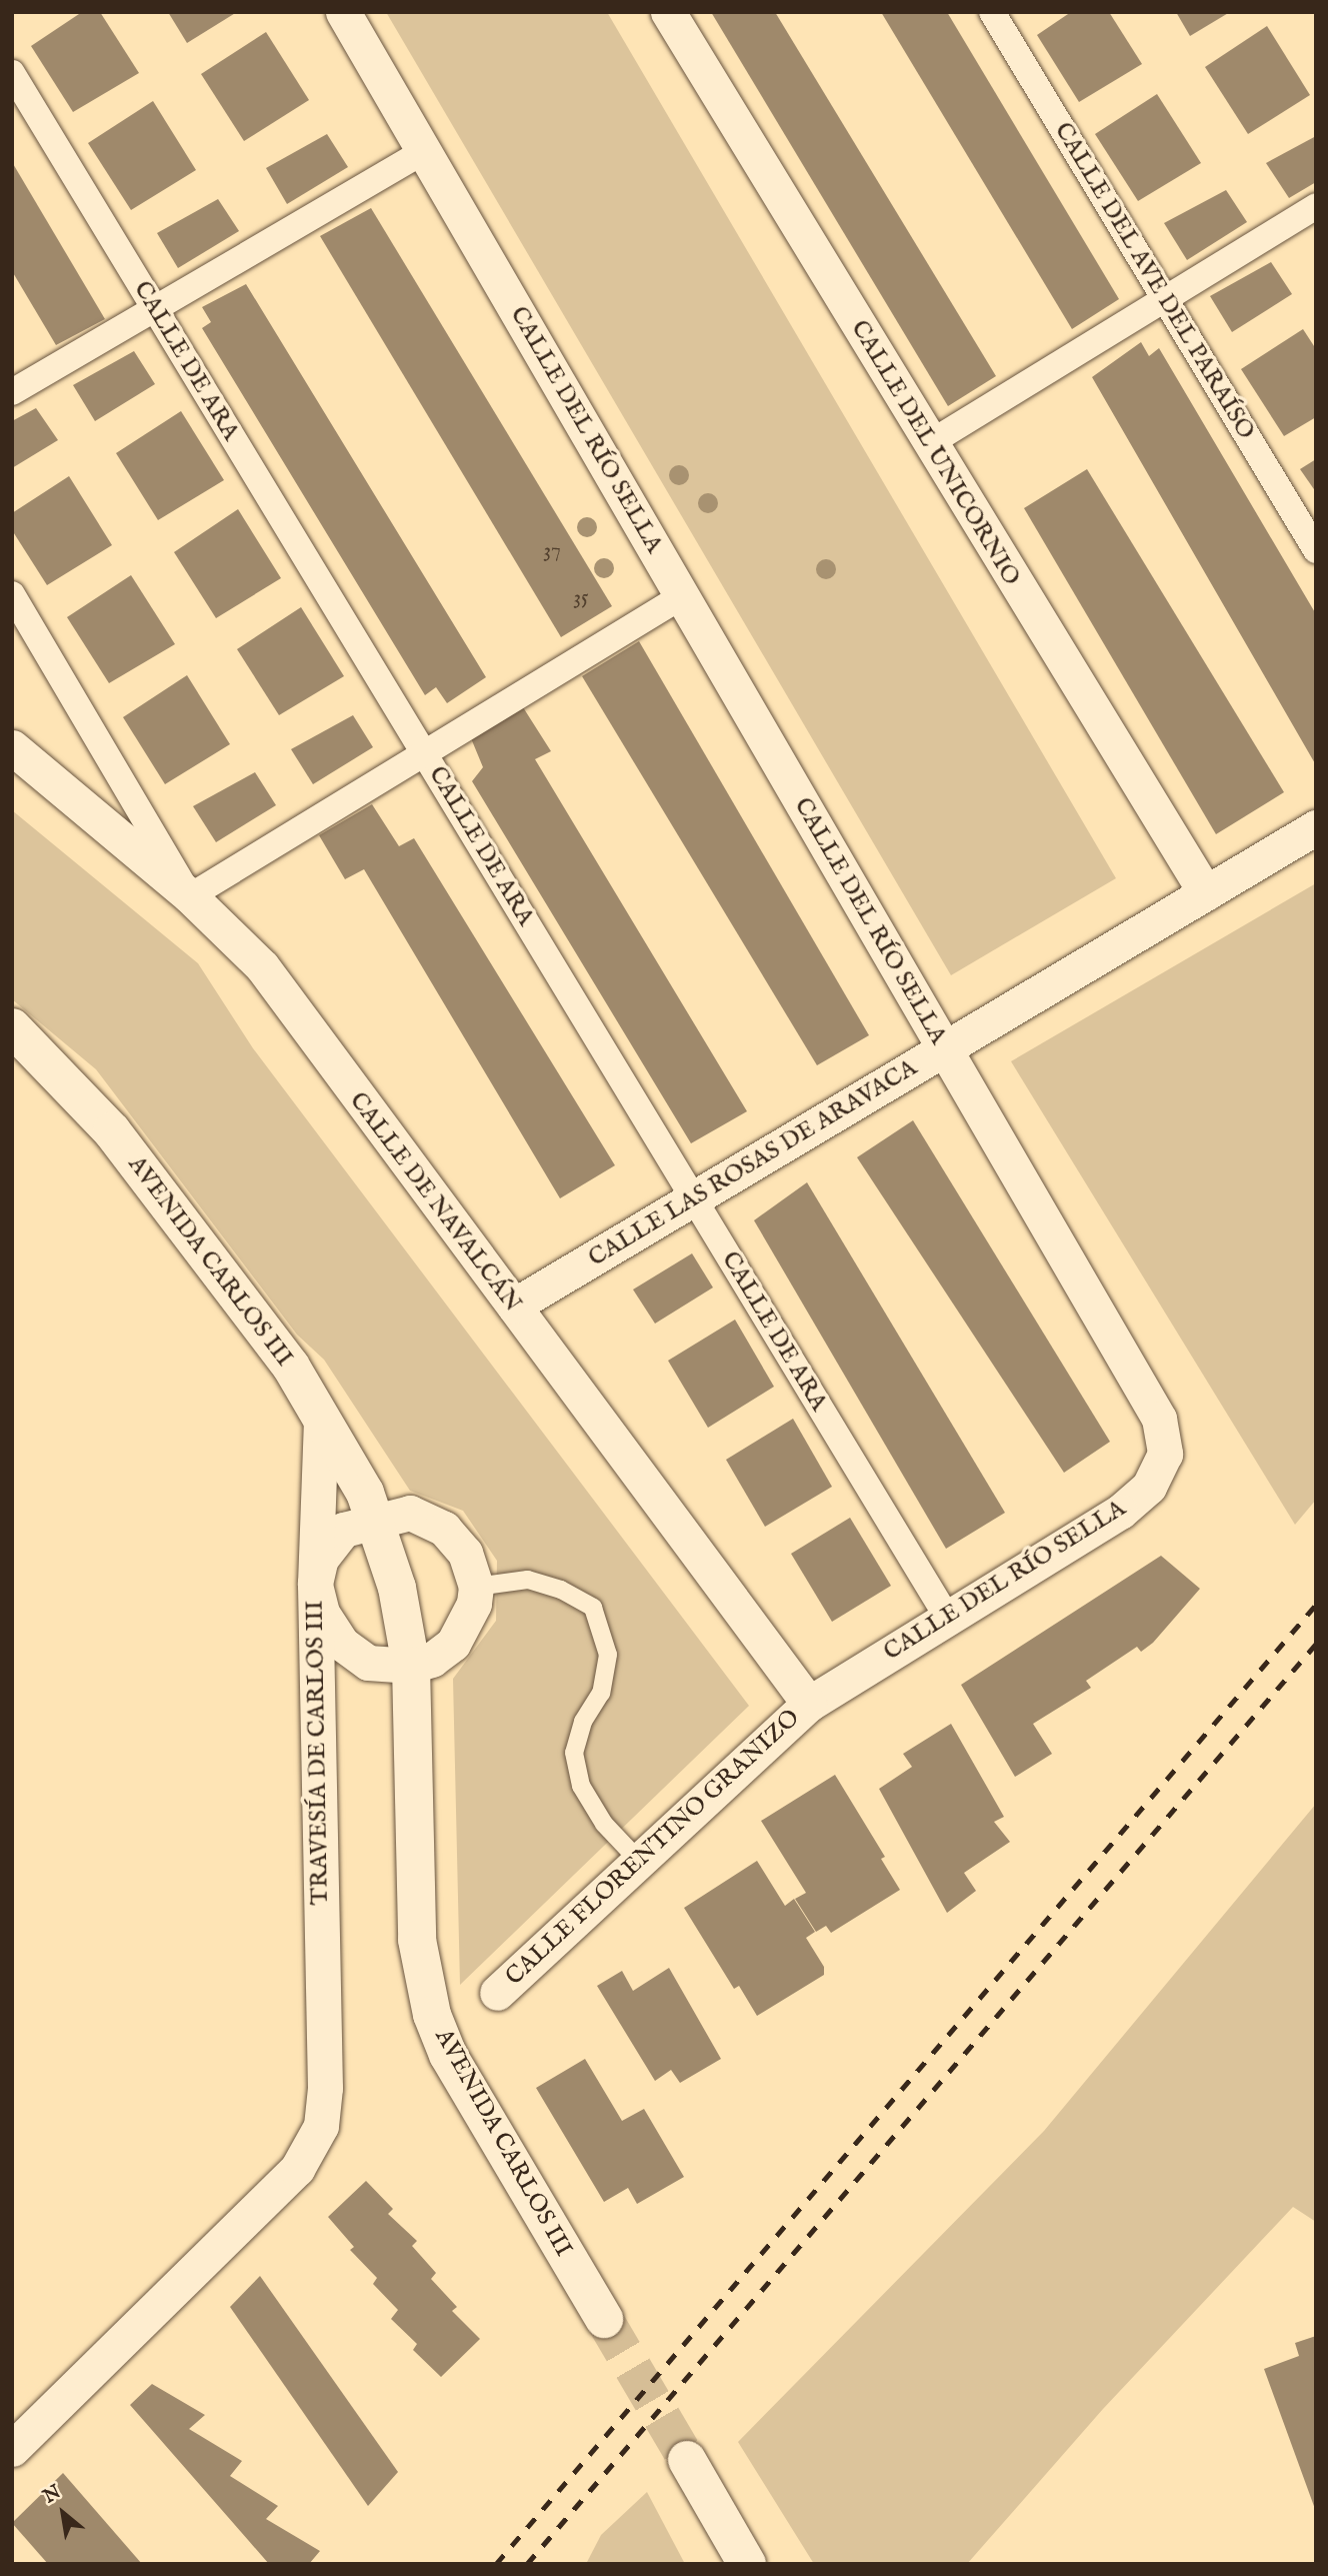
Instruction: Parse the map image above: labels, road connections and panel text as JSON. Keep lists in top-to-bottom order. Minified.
{"streets":{"street":["CALLE DEL AVE DEL PARAÍSO","CALLE DE ARA","CALLE DEL RÍO SELLA","CALLE DEL UNICORNIO","CALLE LAS ROSAS DE ARAVACA","CALLE DE NAVALCÁN","AVENIDA CARLOS III","TRAVESÍA DE CARLOS III","CALLE FLORENTINO GRANIZO"]},"crossings":[["CALLE DE ARA","CALLE DEL RÍO SELLA"],["CALLE DE ARA","CALLE LAS ROSAS DE ARAVACA"],["CALLE DEL RÍO SELLA","CALLE LAS ROSAS DE ARAVACA"],["CALLE DEL RÍO SELLA","CALLE DE NAVALCÁN"],["CALLE DEL RÍO SELLA","CALLE FLORENTINO GRANIZO"],["CALLE DEL UNICORNIO","CALLE LAS ROSAS DE ARAVACA"],["CALLE LAS ROSAS DE ARAVACA","CALLE DE NAVALCÁN"],["CALLE DE NAVALCÁN","CALLE FLORENTINO GRANIZO"],["AVENIDA CARLOS III","TRAVESÍA DE CARLOS III"]],"house_numbers":["37","35"],"north":"top left"}
